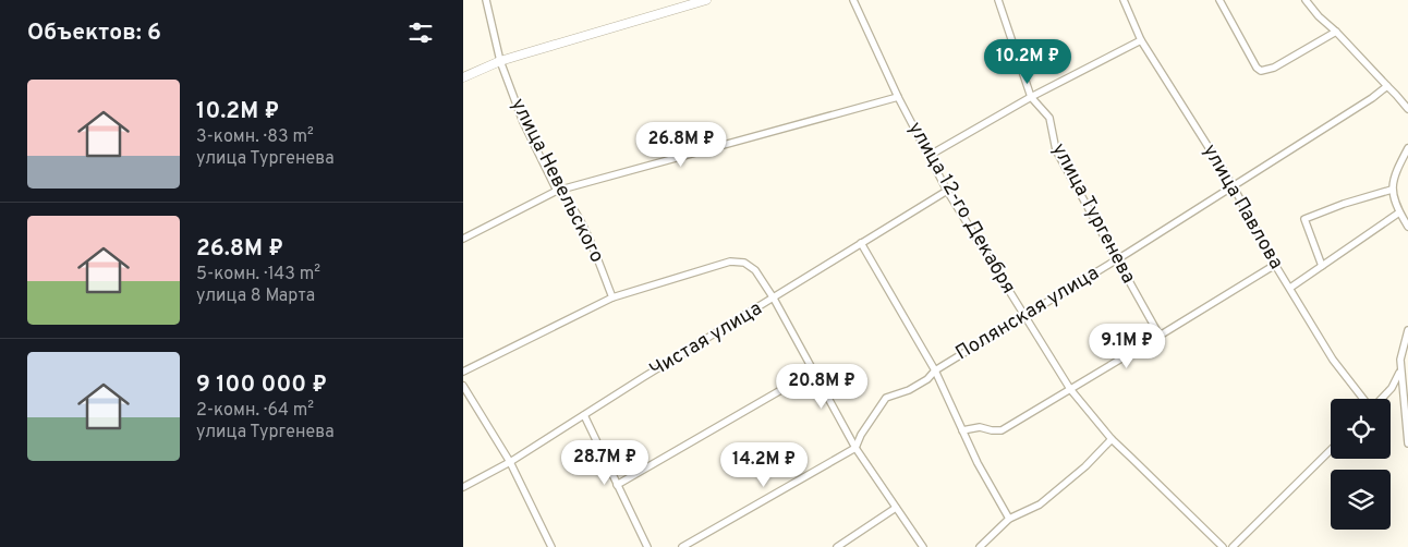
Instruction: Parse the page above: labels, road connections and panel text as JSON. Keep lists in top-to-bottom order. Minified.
{"streets":{"street":["улица Невельского","улица Павлова","улица 12-го Декабря","улица Тургенева","Полянская улица","Чистая улица"]},"crossings":[["улица Павлова","Полянская улица"],["улица 12-го Декабря","Полянская улица"],["улица 12-го Декабря","Чистая улица"],["улица Тургенева","Полянская улица"]],"page":{"heading":"Объектов: 6","price":["10.2M ₽","26.8M ₽","9.1M ₽","20.8M ₽","28.7M ₽","14.2M ₽"],"list":[{"name":"10.2M ₽","note":"3-комн. · 83 m² · улица Тургенева"},{"name":"26.8M ₽","note":"5-комн. · 143 m² · улица 8 Марта"},{"name":"9 100 000 ₽","note":"2-комн. · 64 m² · улица Тургенева"}]}}
